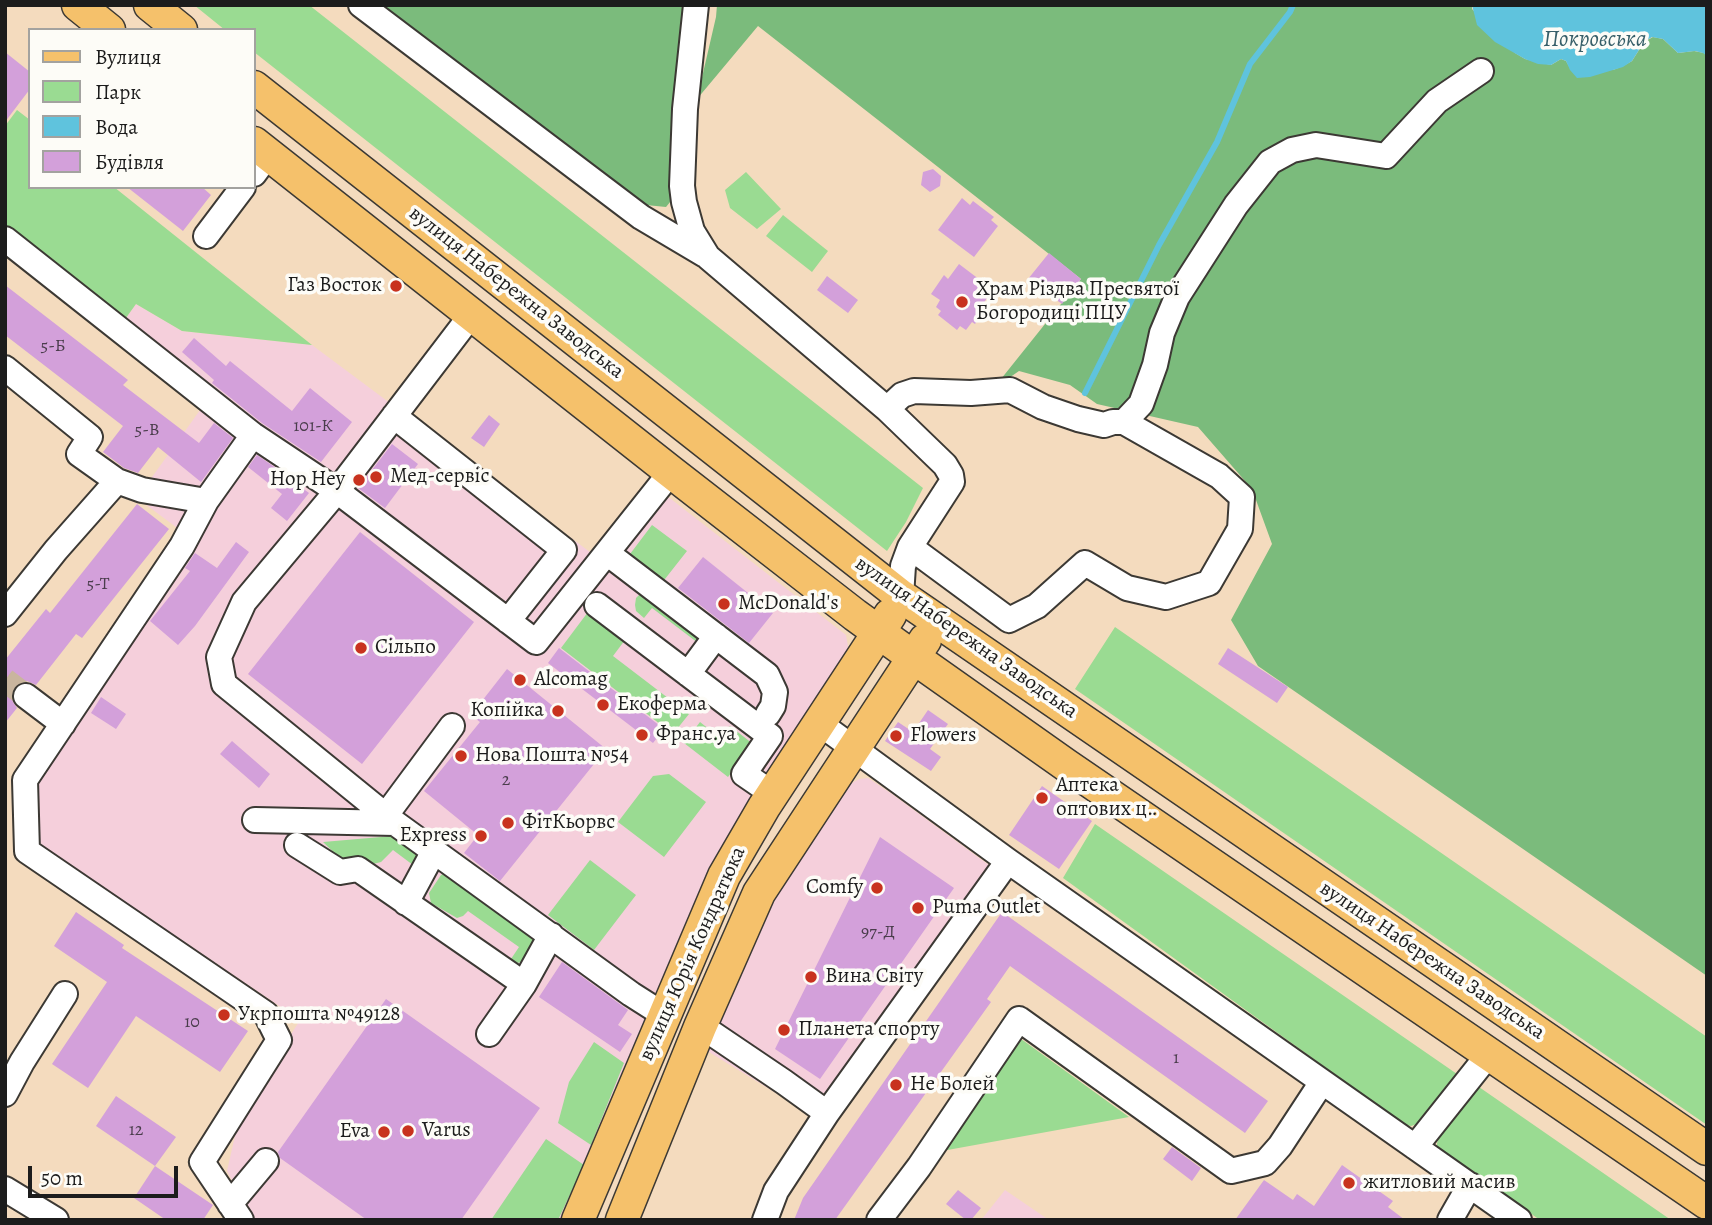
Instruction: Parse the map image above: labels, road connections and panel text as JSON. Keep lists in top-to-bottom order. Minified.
{"streets":{"main road":["вулиця Набережна Заводська","вулиця Юрія Кондратюка"]},"crossings":[["вулиця Набережна Заводська","вулиця Юрія Кондратюка"]],"water":["Покровська"],"places":["Газ Восток","Храм Різдва Пресвятої Богородиці ПЦУ","Мед-сервіс","Hop Hey","McDonald's","Сільпо","Alcomag","Екоферма","Копійка","Франс.уа","Flowers","Нова Пошта №54","Аптека оптових ц‥","ФiтКьорвс","Express","Comfy","Puma Outlet","Вина Світу","Укрпошта №49128","Планета спорту","Не Болей","Varus","Eva","житловий масив"],"house_numbers":["5-Б","101-К","5-В","5-Т","2","97-Д","10","1","12"],"legend":["Вулиця","Парк","Вода","Будівля"],"scale_bar":"50 m"}
